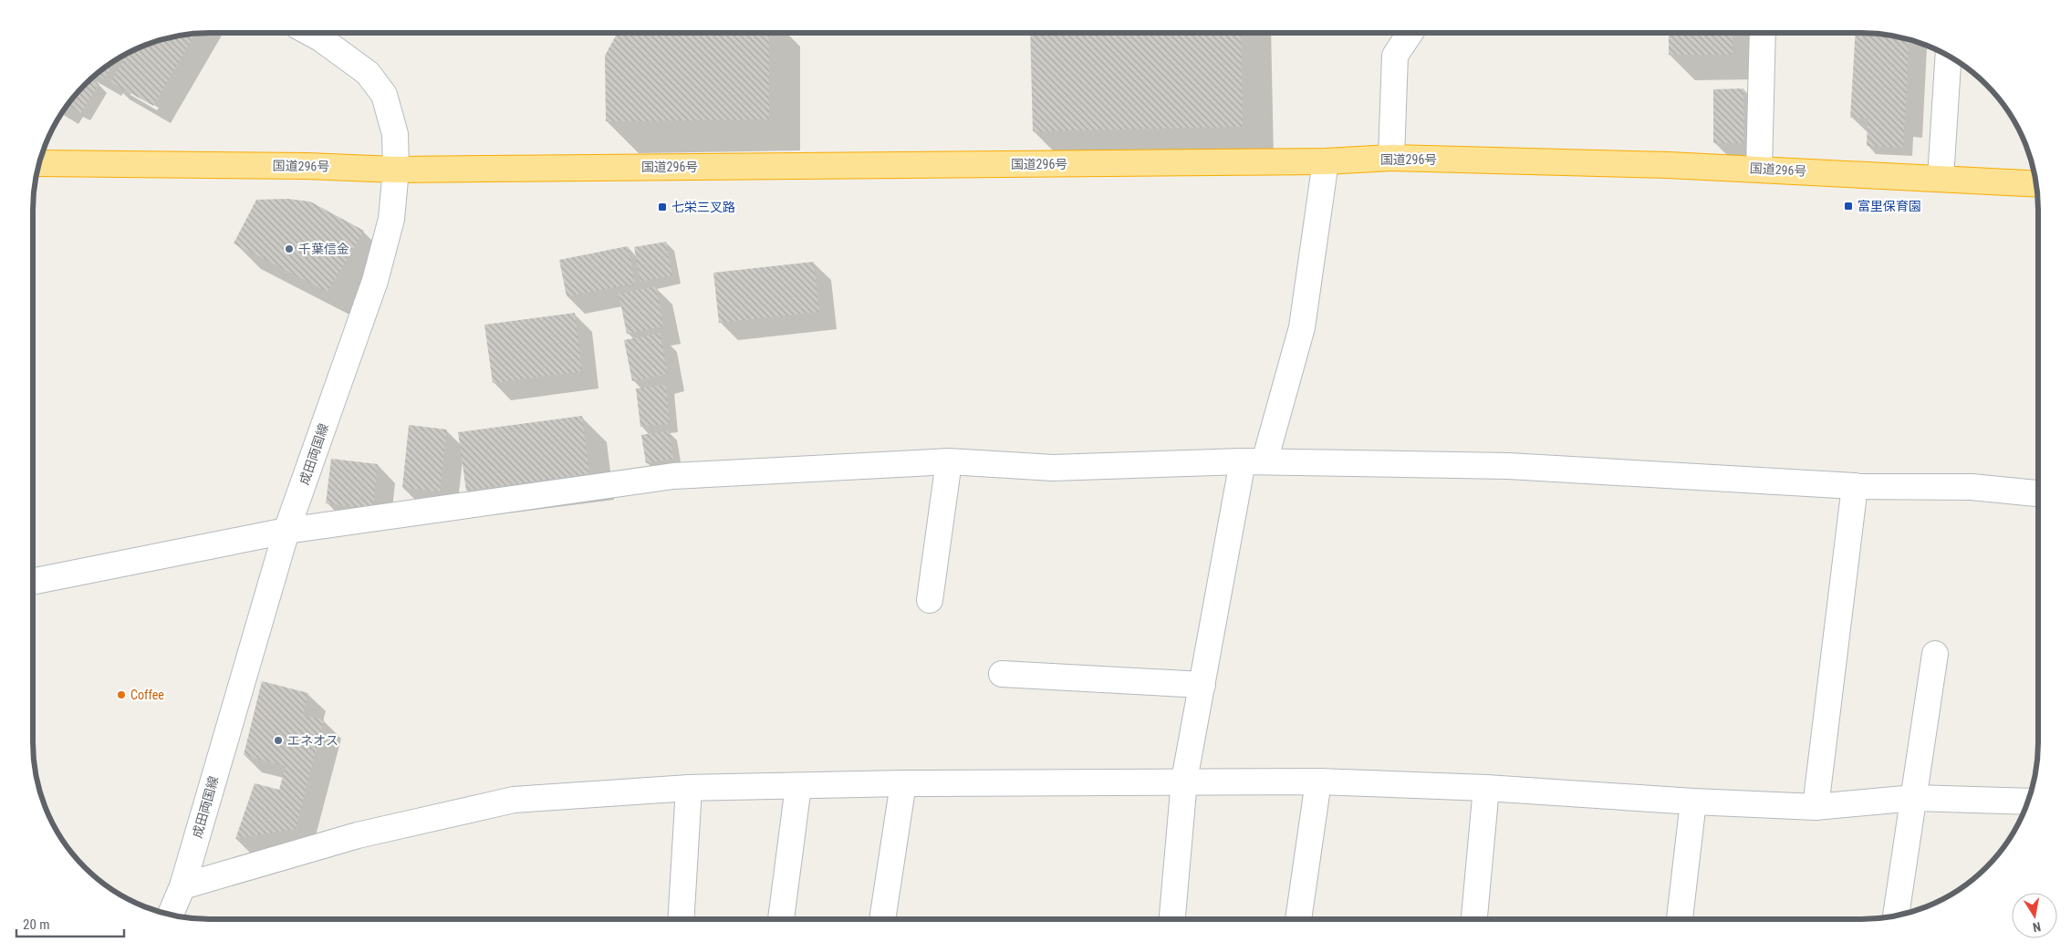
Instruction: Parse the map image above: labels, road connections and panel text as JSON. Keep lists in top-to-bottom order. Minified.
{"streets":{"highway":["国道296号"],"street":["成田両国線"]},"crossings":[["国道296号","成田両国線"]],"places":{"transit":["富里保育園","七栄三叉路"],"other":["千葉信金","Coffee","エネオス"]},"scale_bar":"20 m","north":"bottom"}
